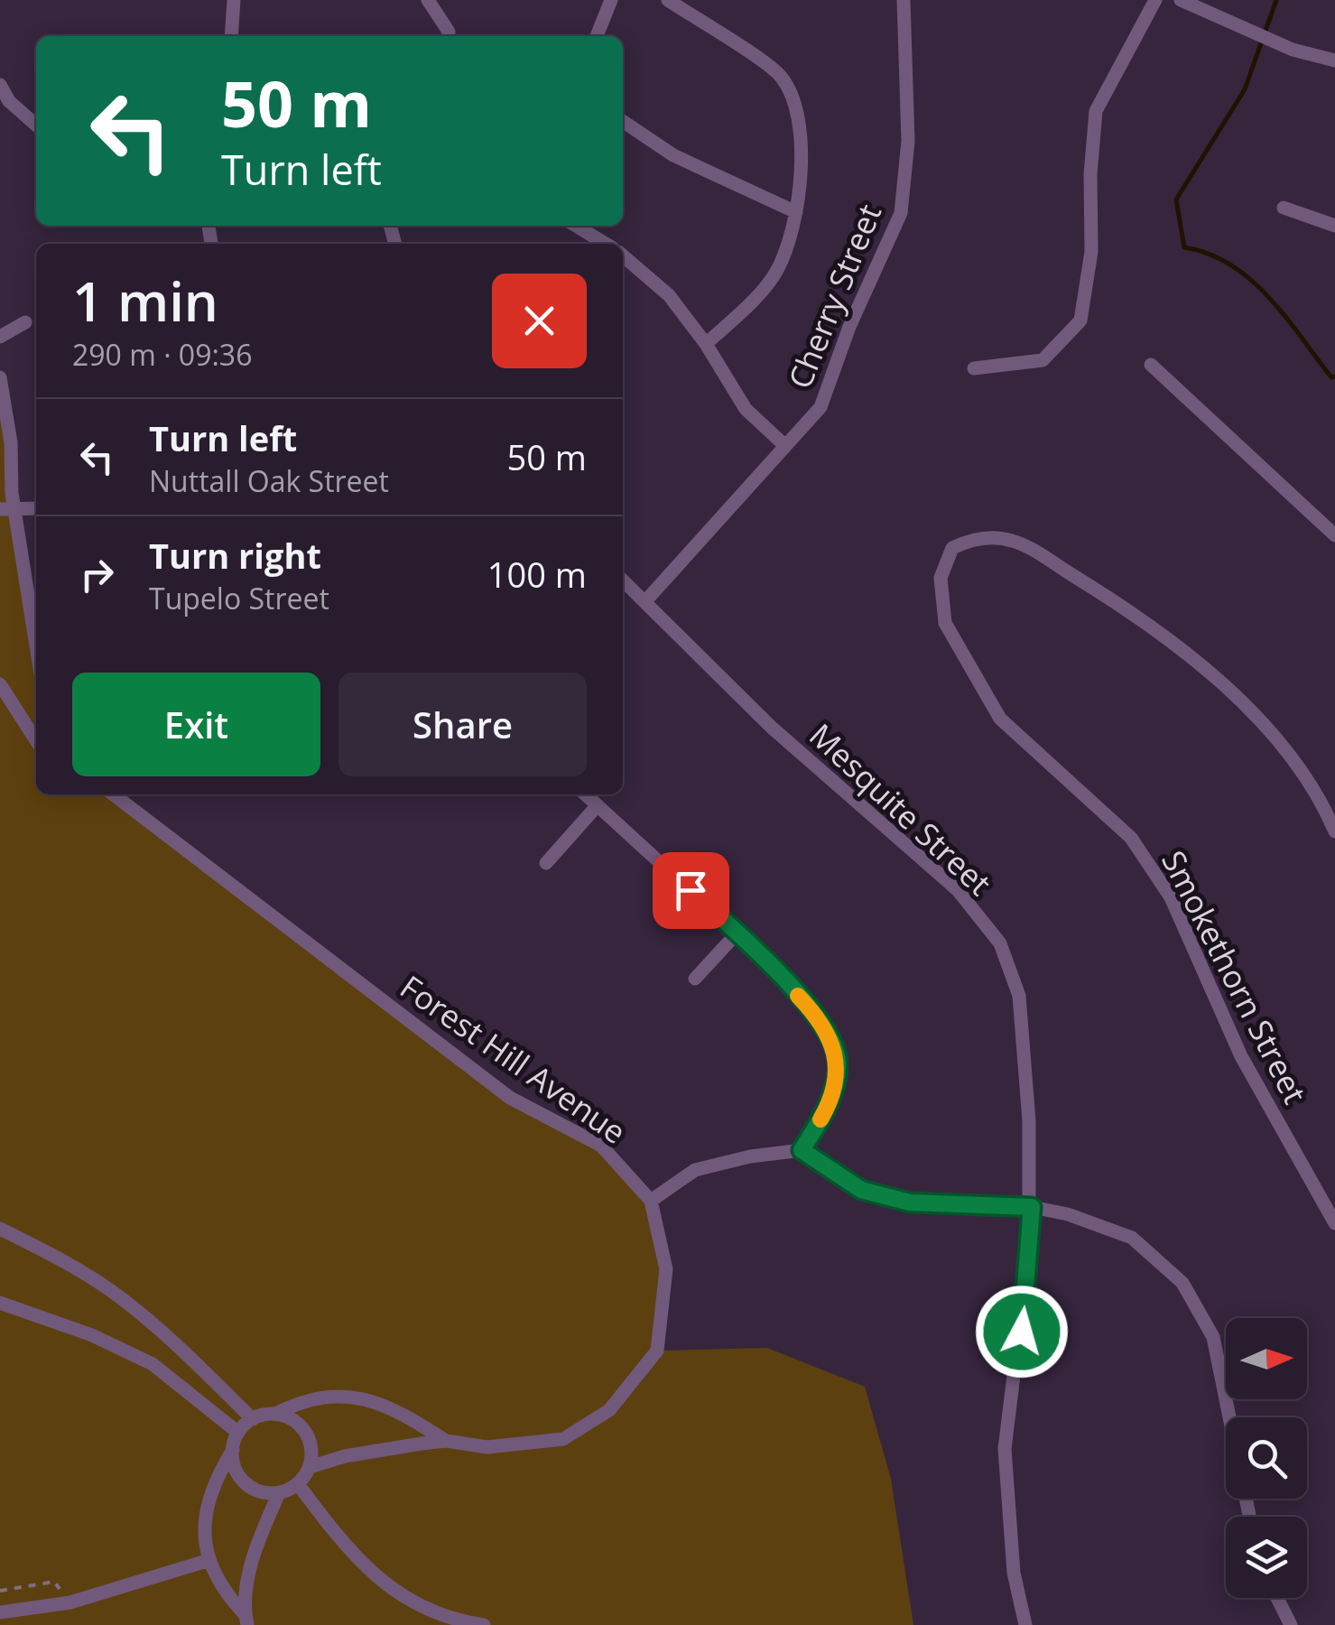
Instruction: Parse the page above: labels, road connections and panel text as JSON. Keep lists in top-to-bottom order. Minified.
{"streets":{"street":["Cherry Street","Mesquite Street","Smokethorn Street","Forest Hill Avenue"]},"crossings":[["Cherry Street","Mesquite Street"]],"north":"right","page":{"turn":["50 m","Turn left"],"heading":["1 min","290 m · 09:36"],"list":[{"name":"Turn left","note":"Nuttall Oak Street","value":"50 m"},{"name":"Turn right","note":"Tupelo Street","value":"100 m"}],"buttons":["Exit","Share"]}}
